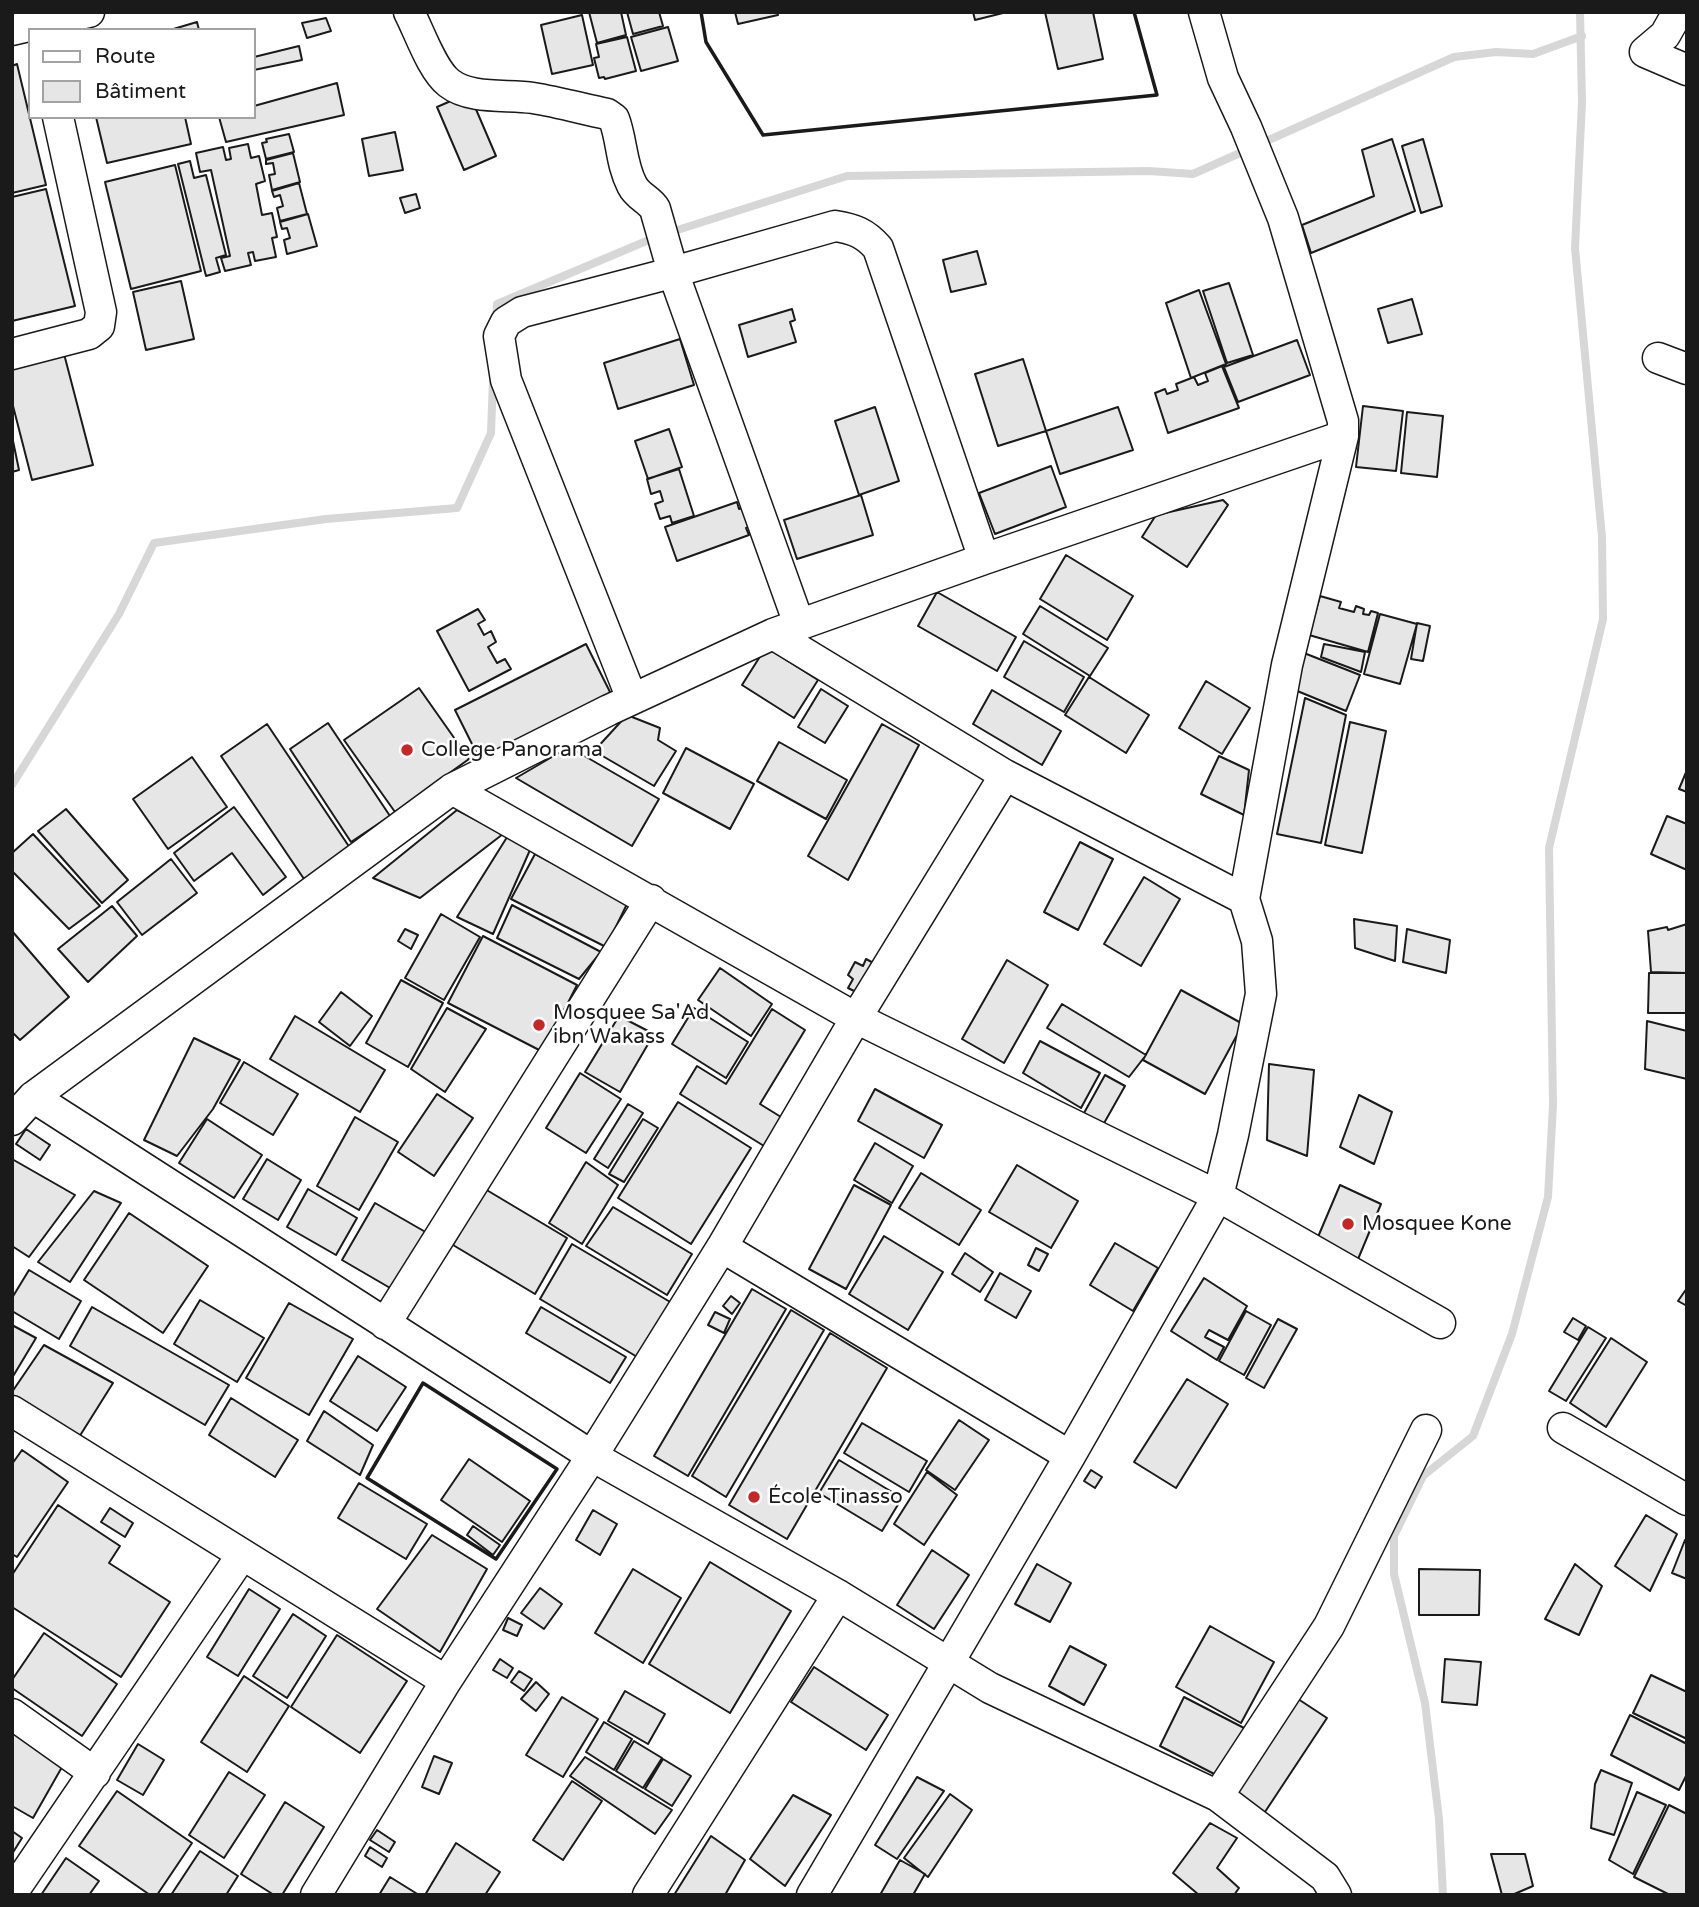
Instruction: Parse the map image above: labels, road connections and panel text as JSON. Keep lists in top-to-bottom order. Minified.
{"places":["College Panorama","Mosquee Sa'Ad ibn Wakass","Mosquee Kone","École Tinasso"],"legend":["Route","Bâtiment"]}
